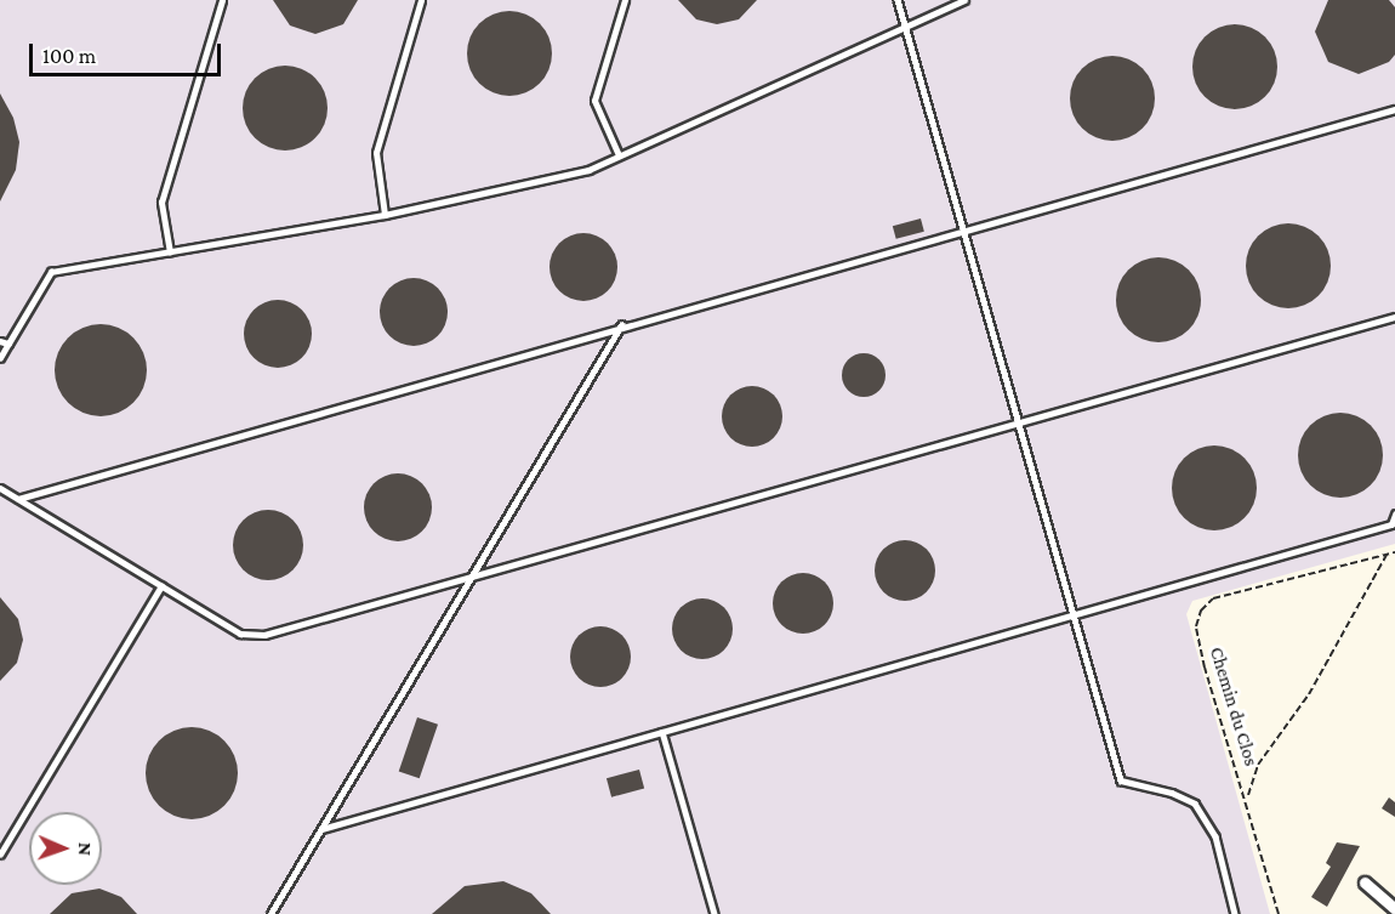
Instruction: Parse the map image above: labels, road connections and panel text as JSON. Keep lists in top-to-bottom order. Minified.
{"streets":{"path":["Chemin du Clos"]},"scale_bar":"100 m","north":"right"}
